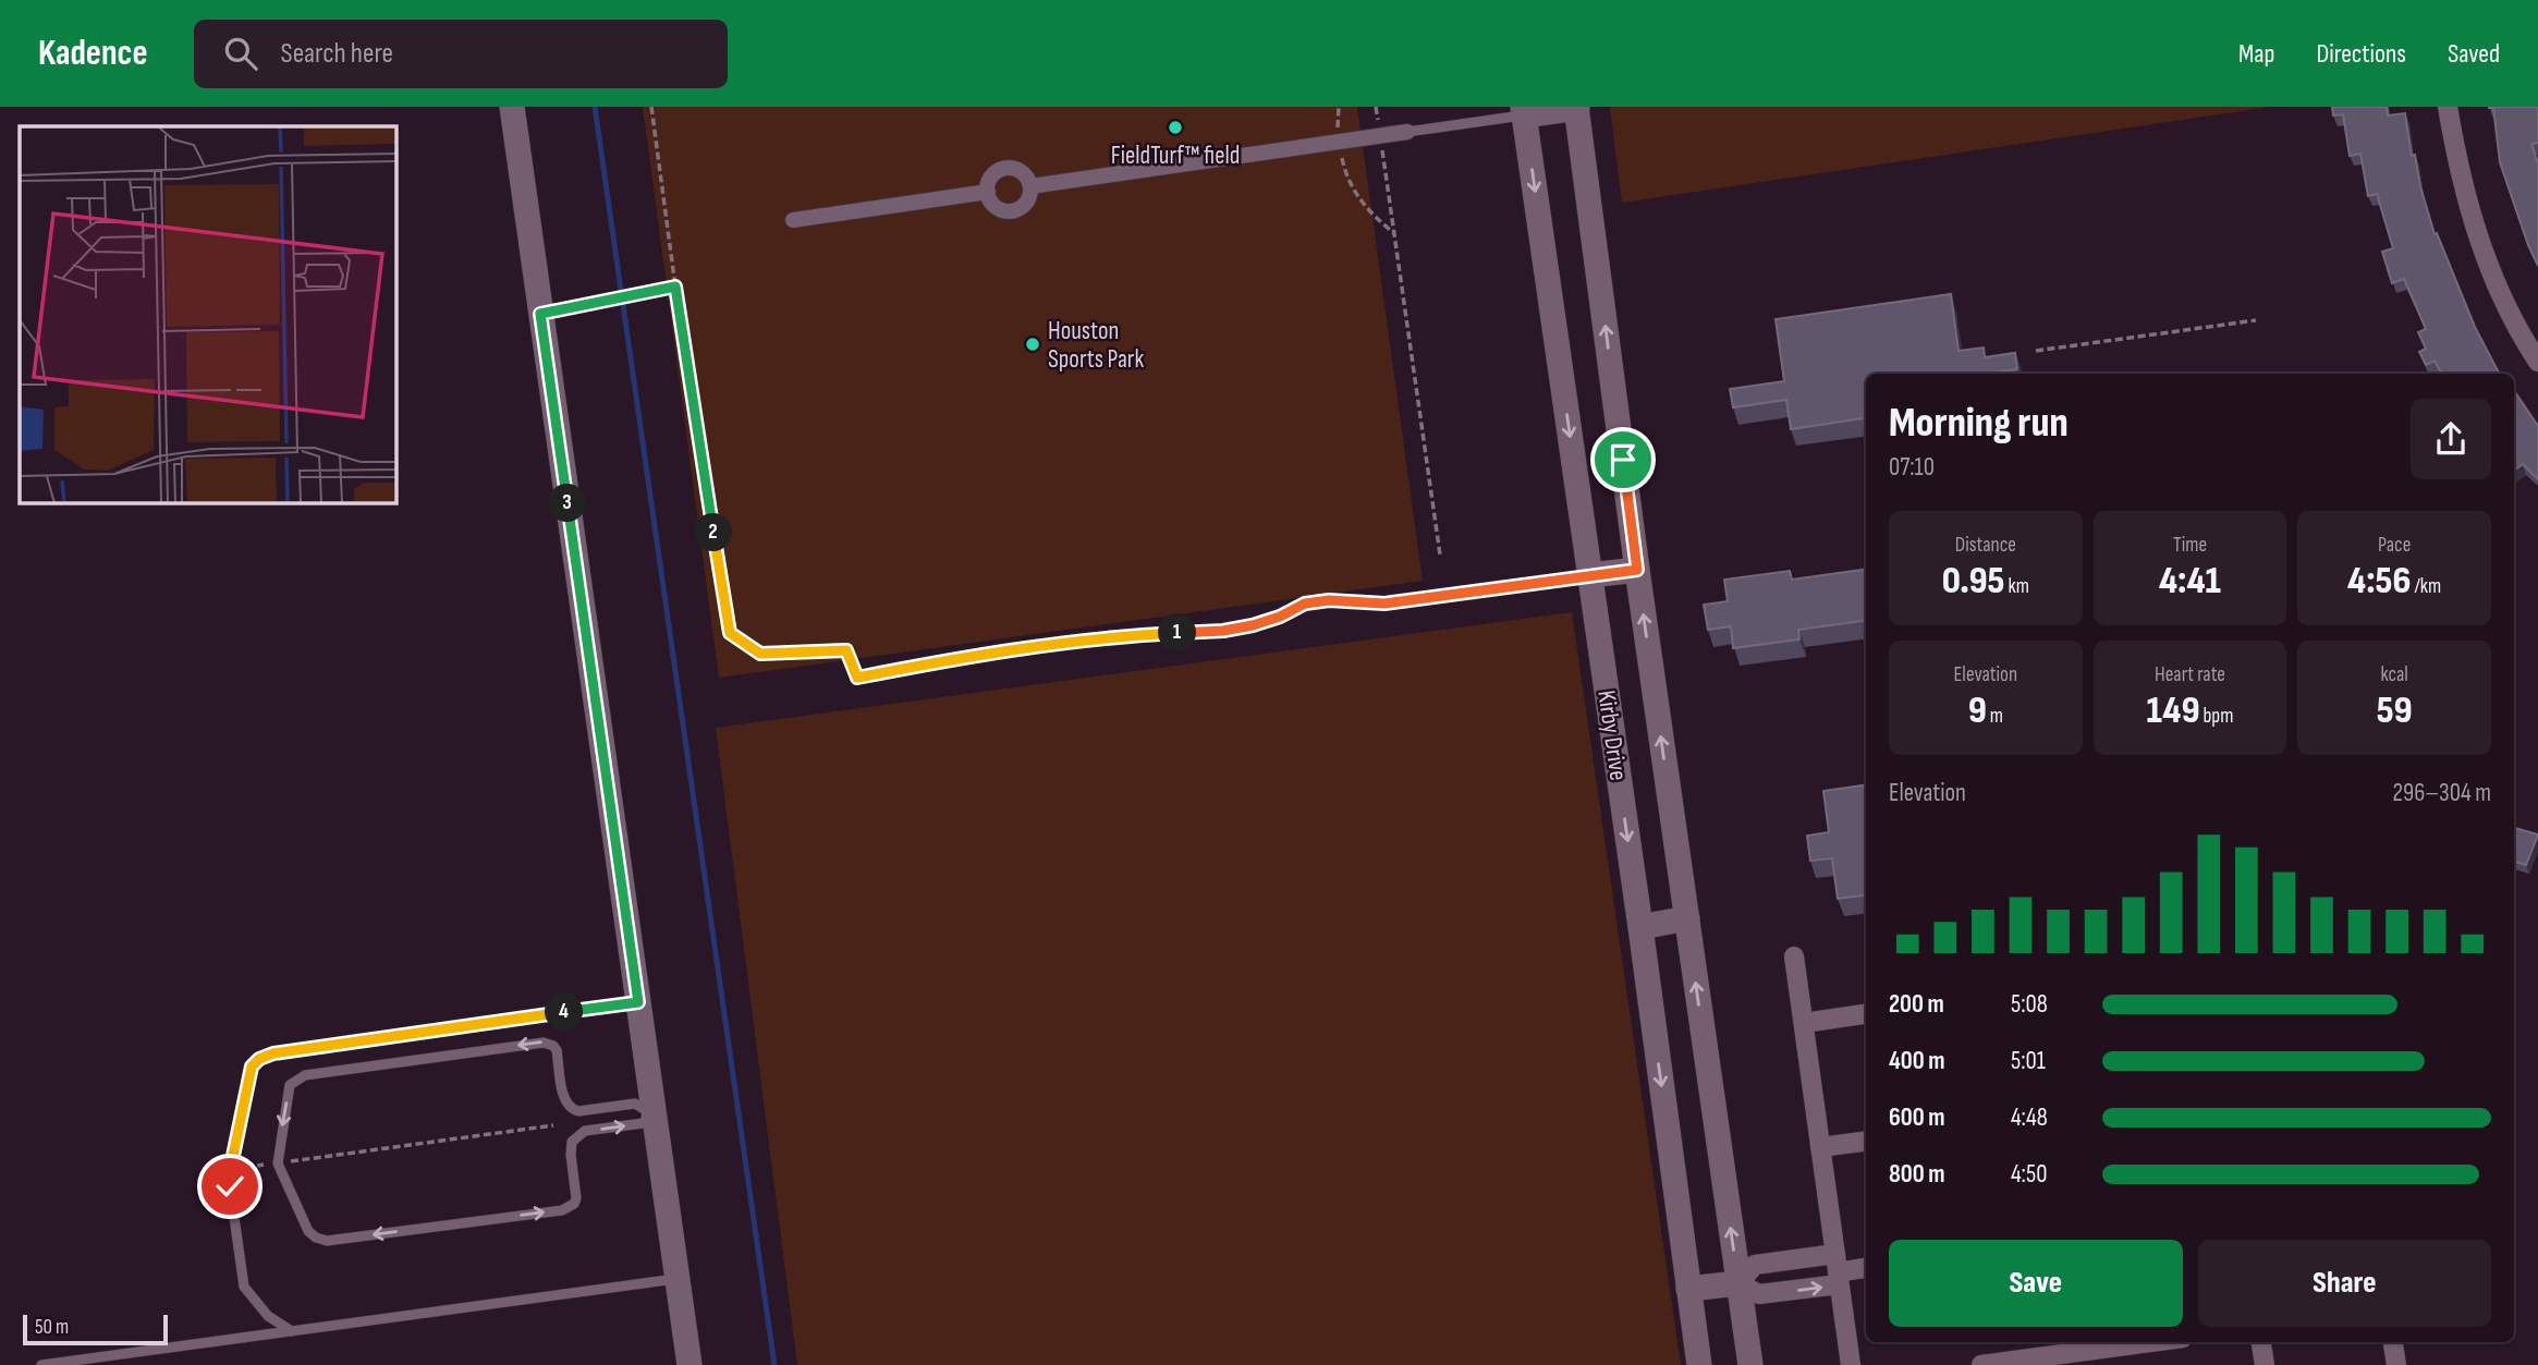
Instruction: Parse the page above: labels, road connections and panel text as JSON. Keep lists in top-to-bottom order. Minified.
{"streets":{"street":["Kirby Drive"]},"places":["FieldTurf™ field","Houston Sports Park"],"scale_bar":"50 m","page":{"header":"Kadence","search":"Search here","nav":["Map","Directions","Saved"],"heading":["Morning run","07:10"],"pins":["3","2","1","4"],"stats":[["Distance","0.95 km"],["Time","4:41"],["Pace","4:56 /km"],["Elevation","9 m"],["Heart rate","149 bpm"],["kcal","59"]],"chart":["Elevation","296–304 m"],"list":[{"name":"200 m","note":"5:08"},{"name":"400 m","note":"5:01"},{"name":"600 m","note":"4:48"},{"name":"800 m","note":"4:50"}],"buttons":["Save","Share"],"scale":"50 m"}}
